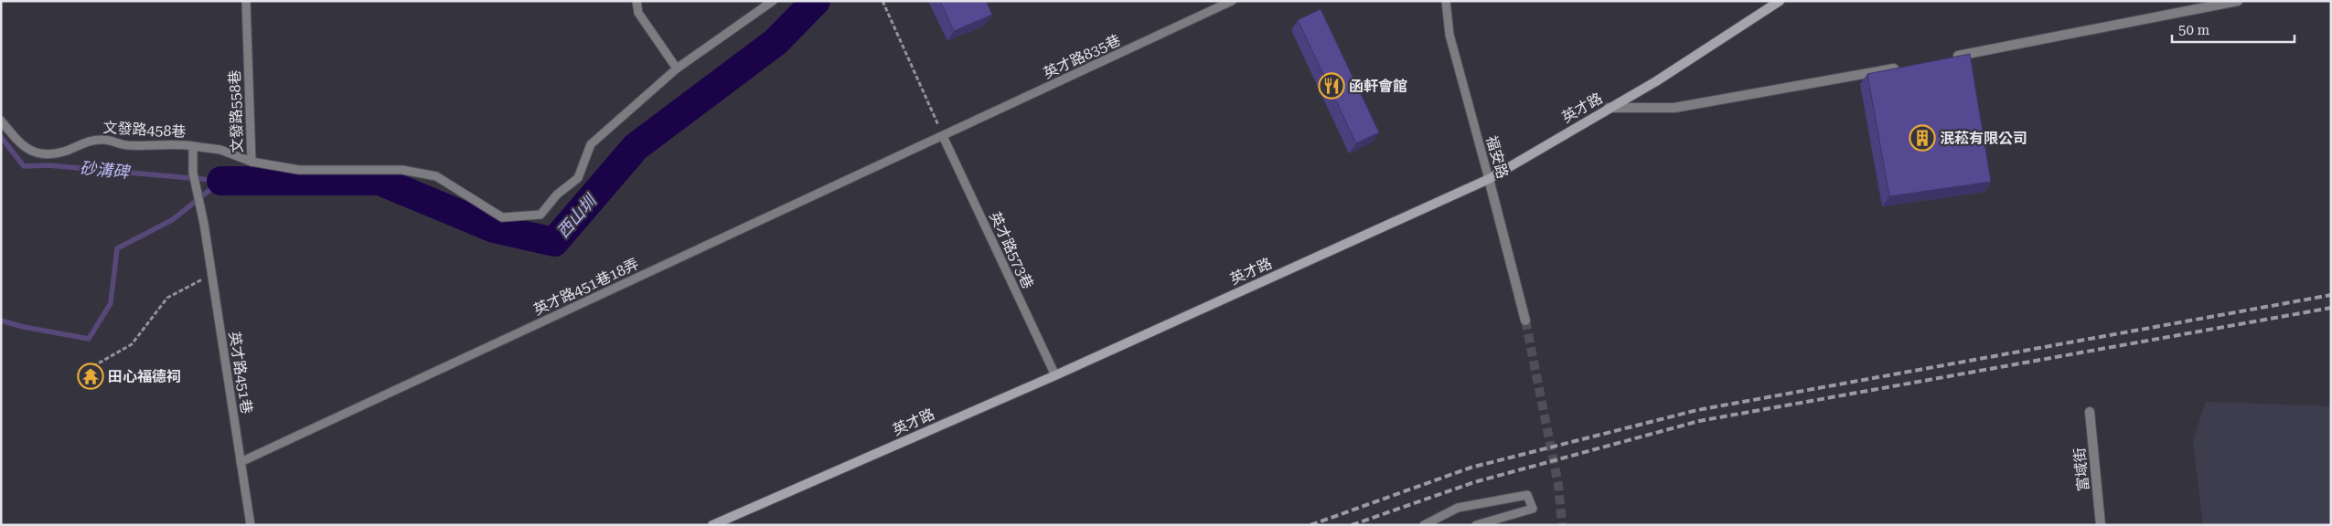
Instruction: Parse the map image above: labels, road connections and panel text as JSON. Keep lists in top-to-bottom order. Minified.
{"streets":{"street":["英才路","福安路","富域街"],"lane":["英才路835巷","文發路558巷","文發路458巷","英才路573巷","英才路451巷18弄","英才路451巷"]},"crossings":[["英才路835巷","英才路573巷"],["英才路835巷","英才路451巷18弄"],["英才路","福安路"],["英才路","英才路573巷"],["文發路558巷","文發路458巷"],["文發路558巷","英才路451巷"],["文發路458巷","英才路451巷"],["英才路573巷","英才路451巷18弄"],["英才路451巷18弄","英才路451巷"]],"water":["砂溝碑","西山圳"],"places":{"restaurant":["函軒會館"],"building":["泯菘有限公司"],"temple":["田心福德祠"]},"scale_bar":"50 m"}
